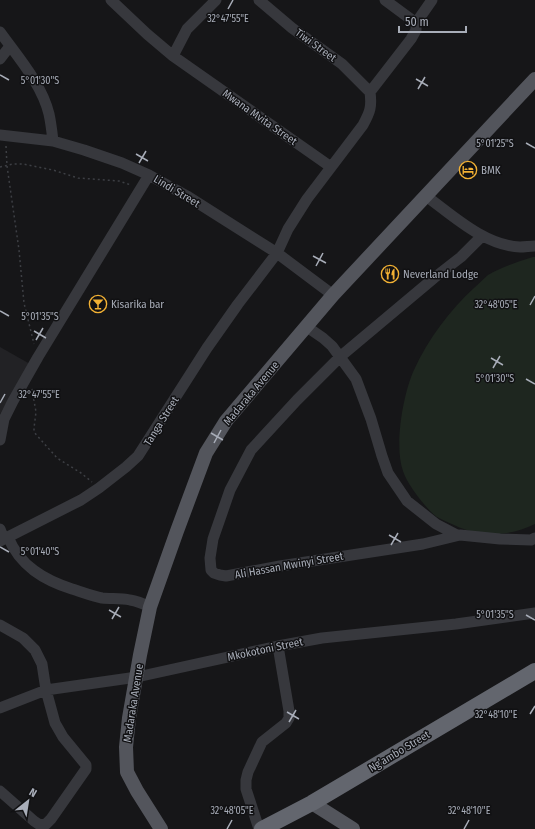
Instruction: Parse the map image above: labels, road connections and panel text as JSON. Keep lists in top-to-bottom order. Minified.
{"streets":{"highway":["Ng’ambo Street"],"main road":["Madaraka Avenue"],"street":["Tiwi Street","Mwana Mvita Street","Lindi Street","Tanga Street","Ali Hassan Mwinyi Street","Mkokotoni Street"]},"crossings":[["Lindi Street","Madaraka Avenue"],["Lindi Street","Tanga Street"],["Madaraka Avenue","Ali Hassan Mwinyi Street"],["Madaraka Avenue","Mkokotoni Street"]],"places":{"hotel":["BMK"],"restaurant":["Neverland Lodge"],"bar":["Kisarika bar"]},"scale_bar":"50 m","north":"top right","coordinates":["32°47'55\"E","5°01'30\"S","5°01'25\"S","32°48'05\"E","5°01'35\"S","5°01'40\"S","32°48'10\"E"]}
